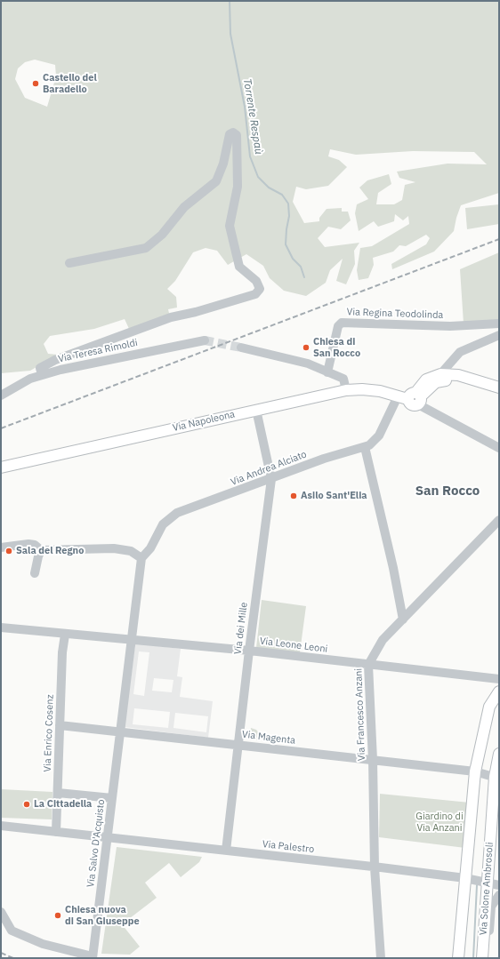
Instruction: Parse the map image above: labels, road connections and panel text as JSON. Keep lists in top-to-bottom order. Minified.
{"streets":{"main road":["Via Napoleona","Via Solone Ambrosoli"],"street":["Via Regina Teodolinda","Via Teresa Rimoldi","Via Andrea Alciato","Via dei Mille","Via Leone Leoni","Via Francesco Anzani","Via Enrico Cosenz","Via Magenta","Via Salvo D'Acquisto","Via Palestro"]},"crossings":[["Via Napoleona","Via Andrea Alciato"],["Via Napoleona","Via dei Mille"],["Via Andrea Alciato","Via dei Mille"],["Via Andrea Alciato","Via Salvo D'Acquisto"],["Via dei Mille","Via Leone Leoni"],["Via dei Mille","Via Magenta"],["Via dei Mille","Via Palestro"],["Via Leone Leoni","Via Francesco Anzani"],["Via Leone Leoni","Via Enrico Cosenz"],["Via Leone Leoni","Via Salvo D'Acquisto"],["Via Francesco Anzani","Via Magenta"],["Via Francesco Anzani","Via Palestro"],["Via Enrico Cosenz","Via Magenta"],["Via Enrico Cosenz","Via Palestro"],["Via Magenta","Via Salvo D'Acquisto"],["Via Magenta","Via Solone Ambrosoli"],["Via Salvo D'Acquisto","Via Palestro"],["Via Palestro","Via Solone Ambrosoli"]],"districts":["San Rocco"],"water":["Torrente Respaù"],"parks":["Giardino di Via Anzani"],"places":["Castello del Baradello","Chiesa di San Rocco","Asilo Sant'Elia","Sala del Regno","La Cittadella","Chiesa nuova di San Giuseppe"]}
